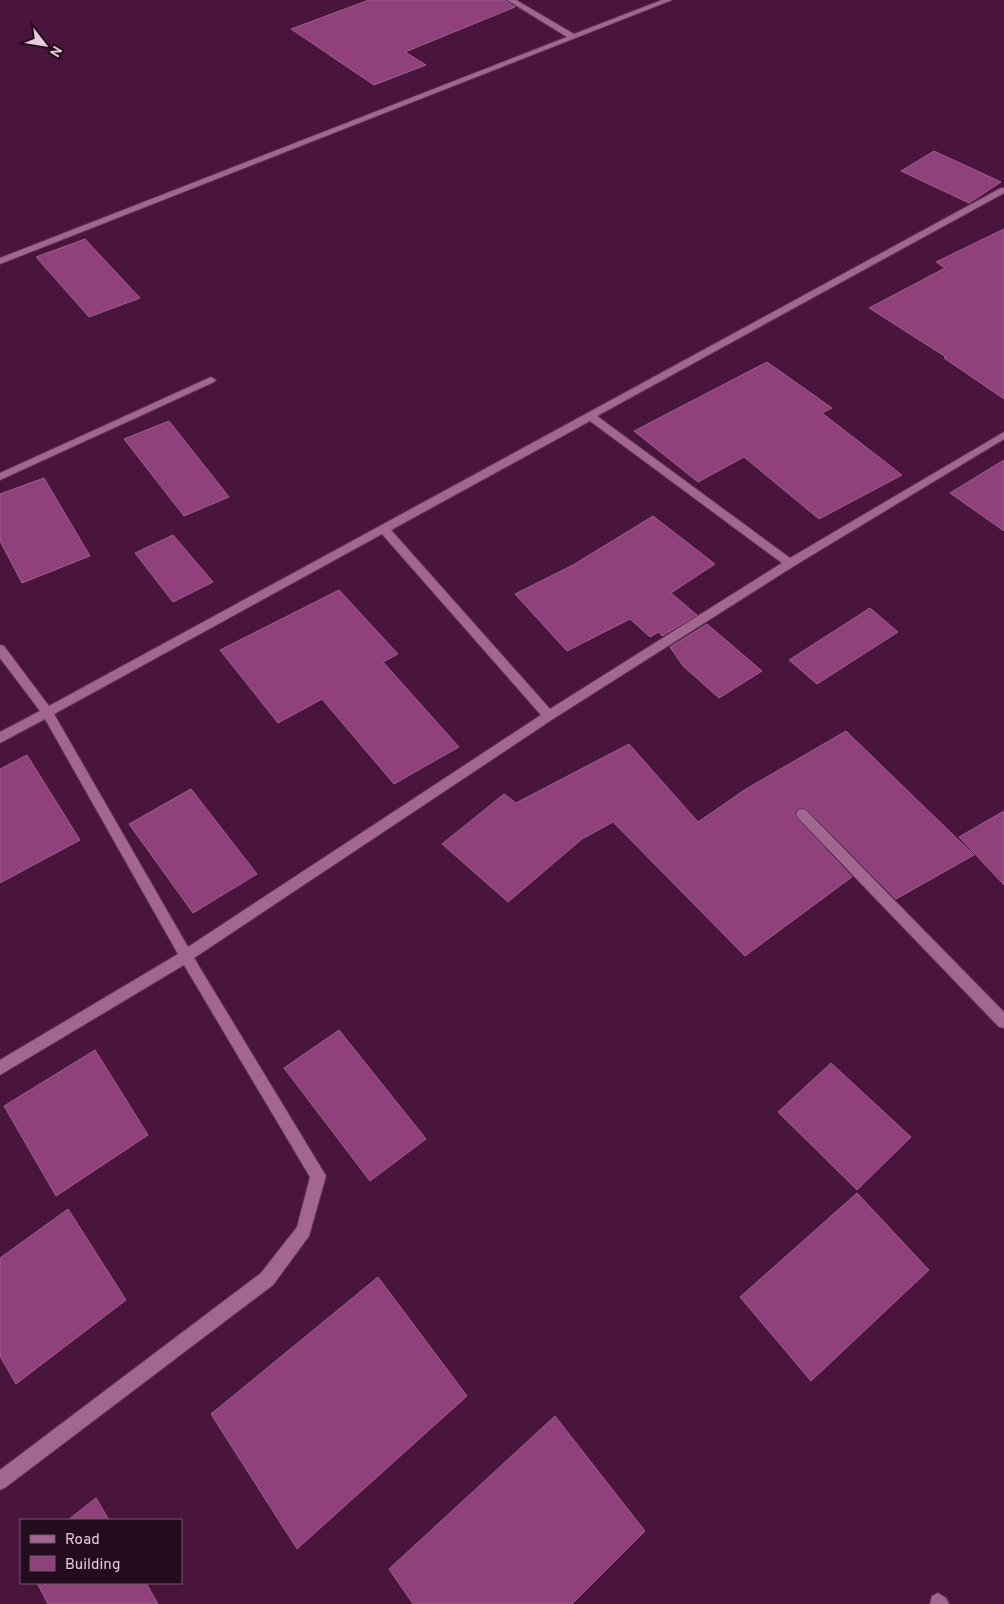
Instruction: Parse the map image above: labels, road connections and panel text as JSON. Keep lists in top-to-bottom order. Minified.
{"legend":["Road","Building"],"north":"bottom right"}
